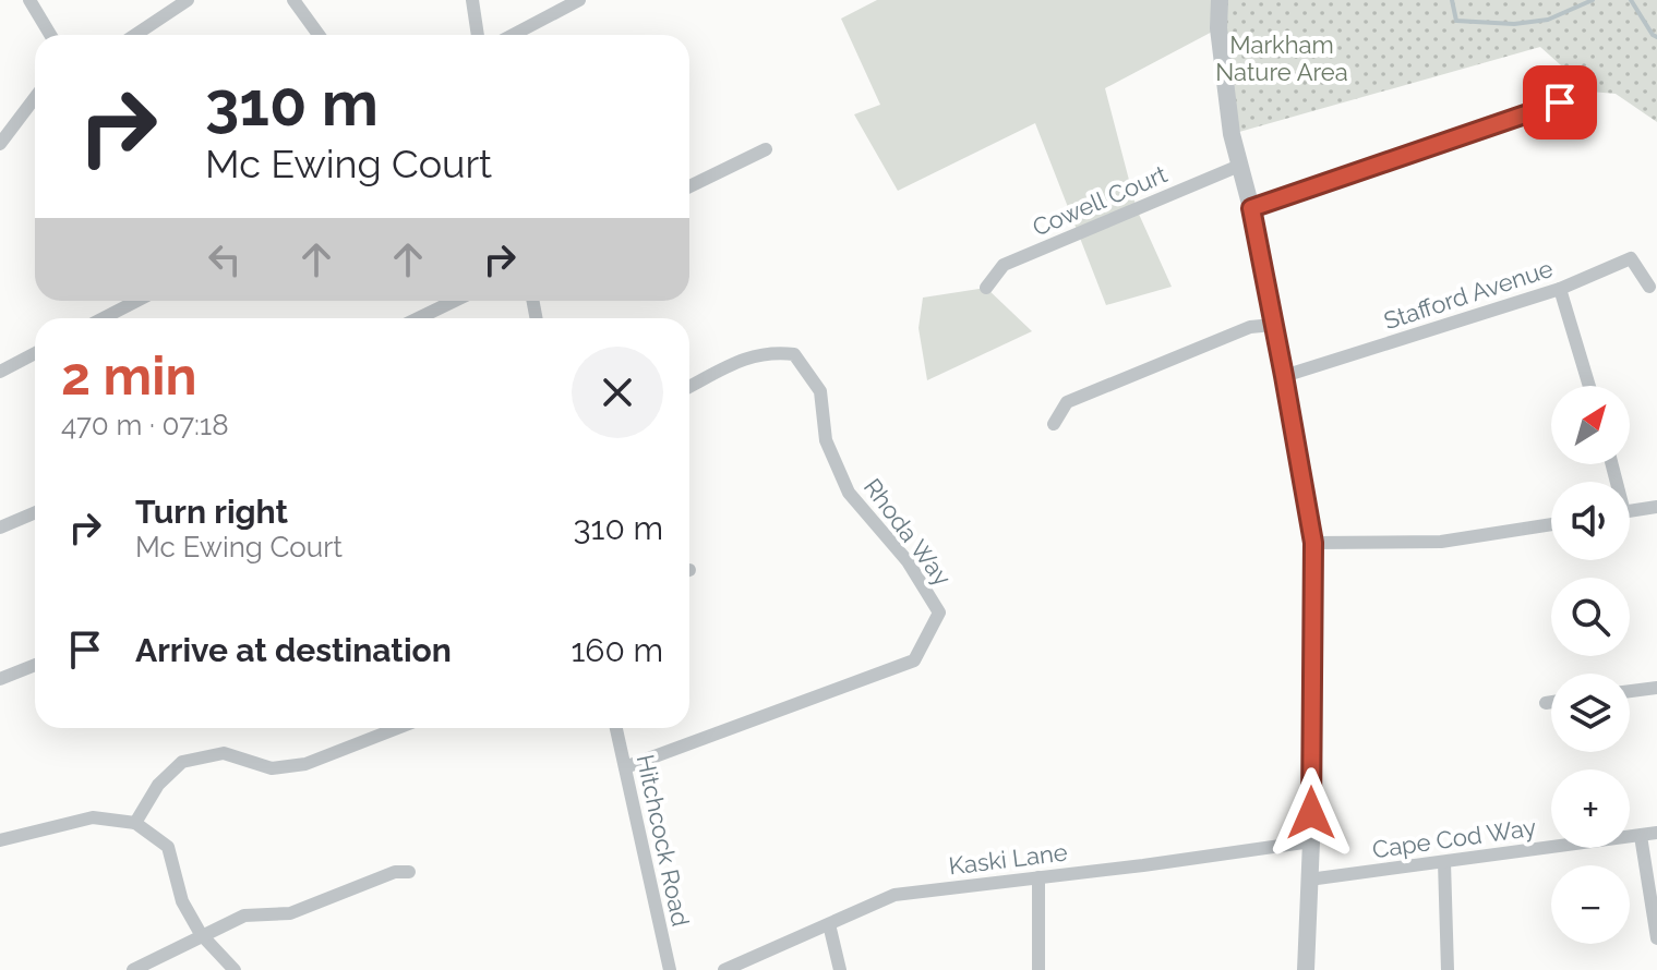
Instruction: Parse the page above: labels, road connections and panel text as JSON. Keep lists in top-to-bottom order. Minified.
{"streets":{"street":["Cowell Court","Stafford Avenue","Rhoda Way","Cape Cod Way","Hitchcock Road","Kaski Lane"]},"crossings":[["Rhoda Way","Hitchcock Road"]],"parks":["Markham Nature Area"],"north":"top right","page":{"turn":["310 m","Mc Ewing Court"],"heading":["2 min","470 m · 07:18"],"map_buttons":["+","−"],"list":[{"name":"Turn right","note":"Mc Ewing Court","value":"310 m"},{"name":"Arrive at destination","value":"160 m"}]}}
